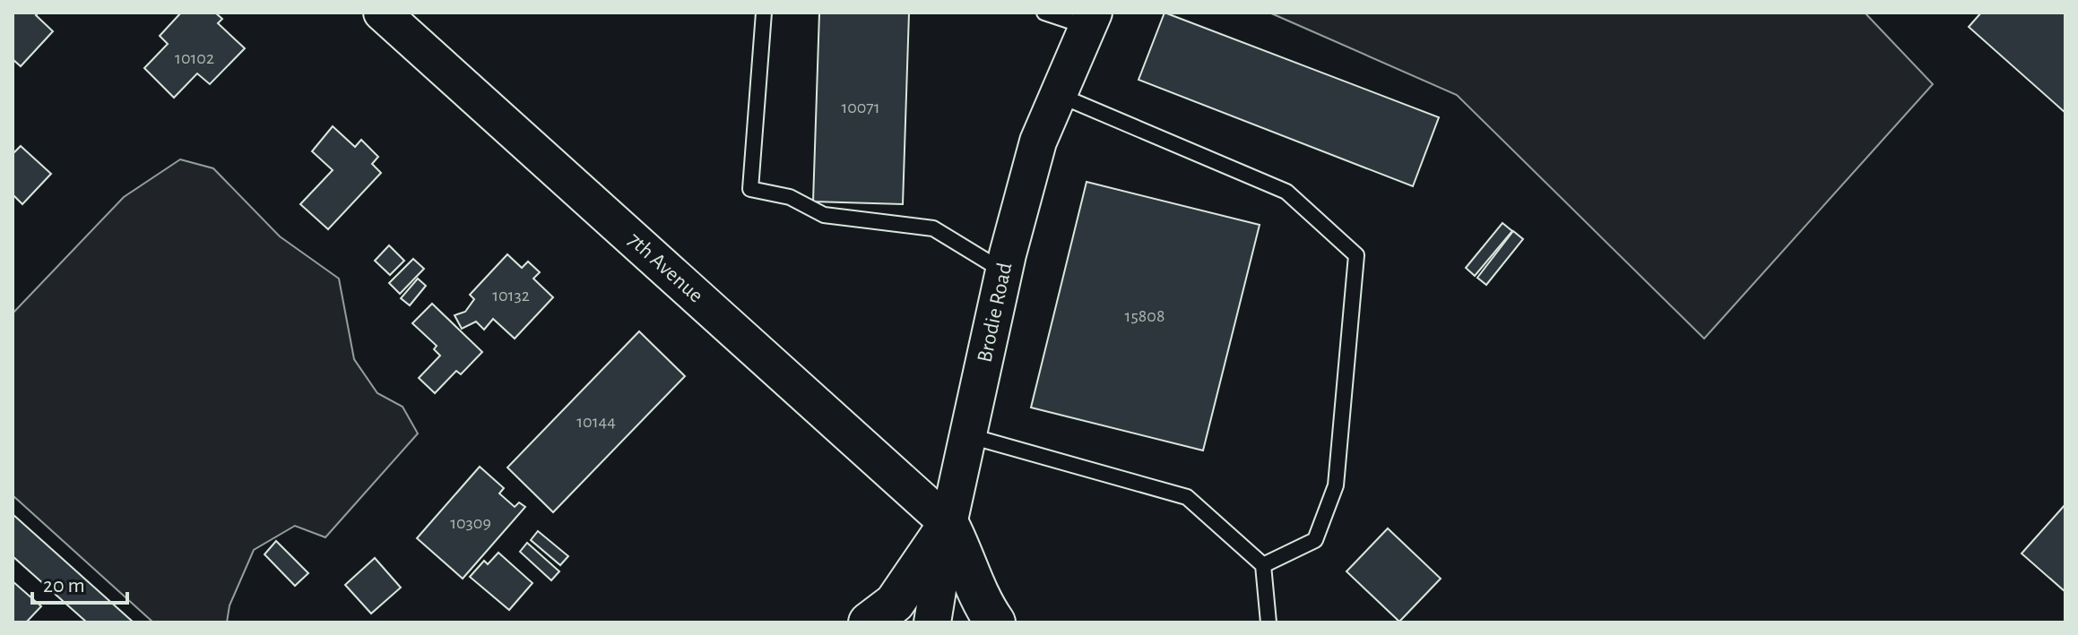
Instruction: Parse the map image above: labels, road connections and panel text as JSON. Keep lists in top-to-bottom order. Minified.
{"streets":{"street":["7th Avenue","Brodie Road"]},"crossings":[["7th Avenue","Brodie Road"]],"house_numbers":["10102","10071","10132","15808","10144","10309"],"scale_bar":"20 m"}
